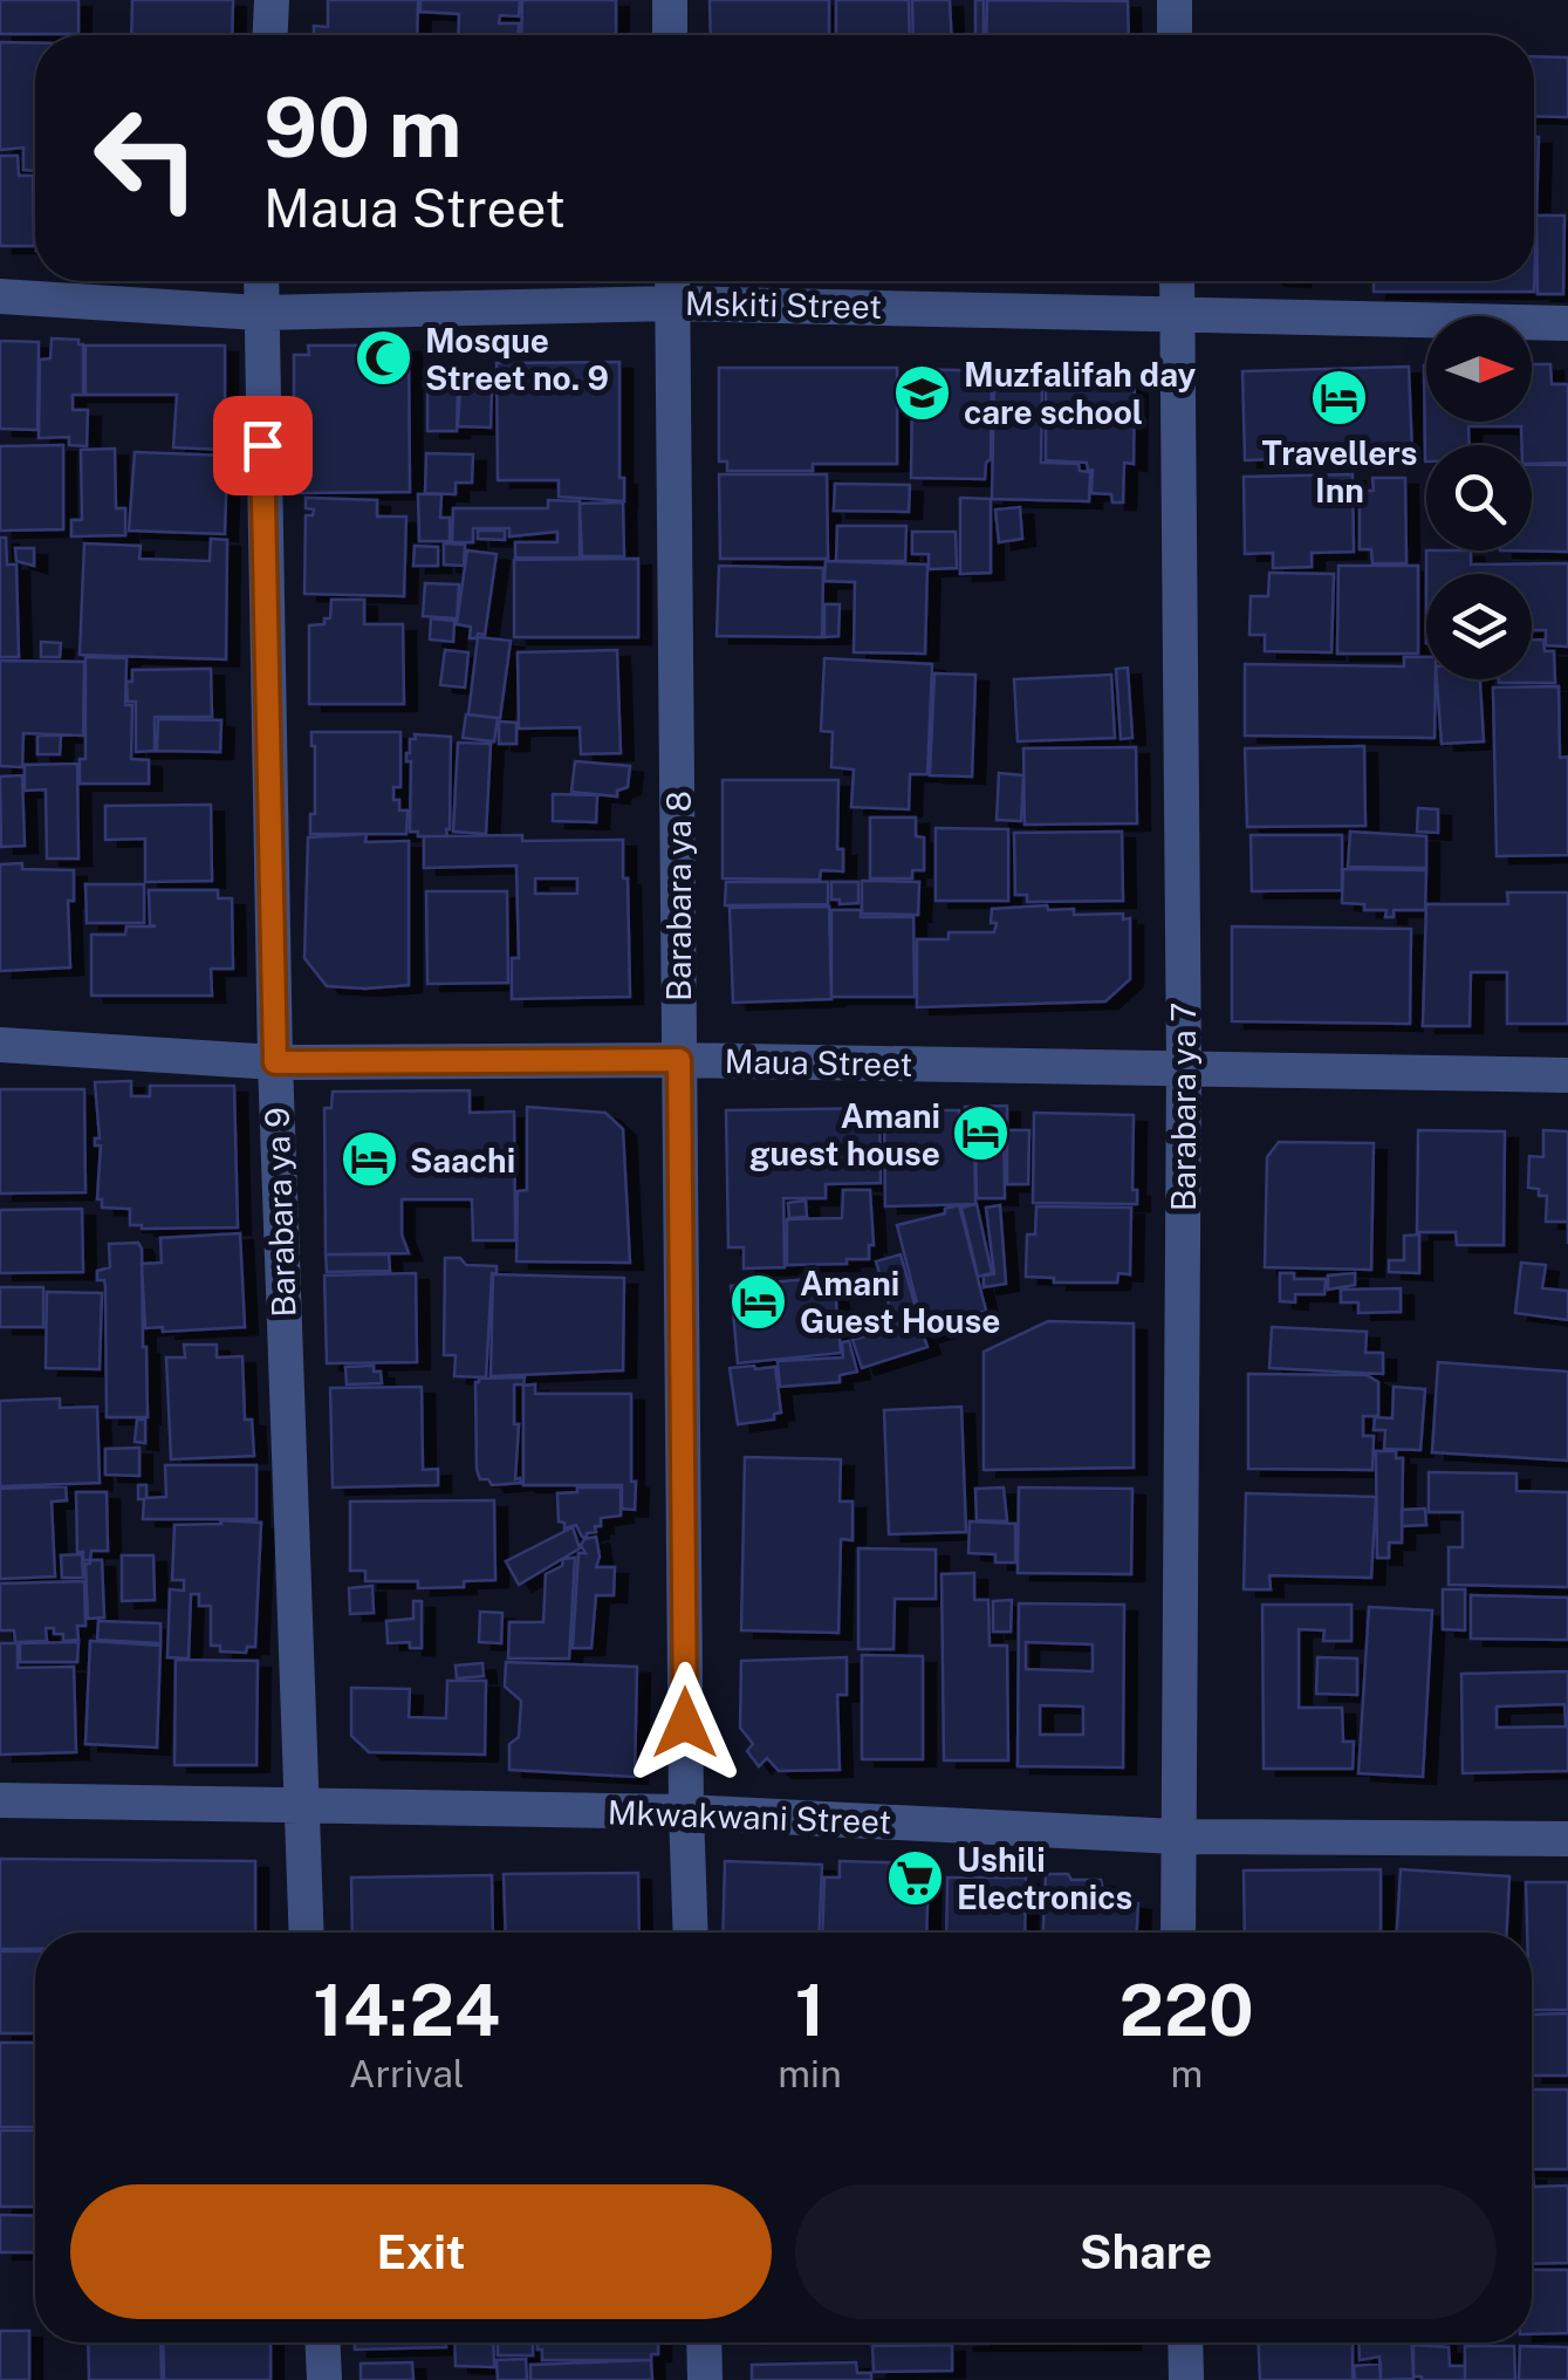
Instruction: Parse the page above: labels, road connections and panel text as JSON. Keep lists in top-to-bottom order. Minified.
{"streets":{"street":["Mskiti Street","Barabara ya 8","Maua Street","Barabara ya 7","Barabara ya 9","Mkwakwani Street"]},"crossings":[["Mskiti Street","Barabara ya 8"],["Mskiti Street","Barabara ya 7"],["Mskiti Street","Barabara ya 9"],["Barabara ya 8","Maua Street"],["Barabara ya 8","Mkwakwani Street"],["Maua Street","Barabara ya 7"],["Maua Street","Barabara ya 9"],["Barabara ya 7","Mkwakwani Street"],["Barabara ya 9","Mkwakwani Street"]],"places":{"mosque":["Mosque Street no. 9"],"school or university":["Muzfalifah day care school"],"hotel":["Travellers Inn","Amani guest house","Saachi","Amani Guest House"],"supermarket":["Ushili Electronics"]},"north":"right","page":{"turn":["90 m","Maua Street"],"eta":["14:24","Arrival","1","min","220","m"],"buttons":["Exit","Share"]}}
